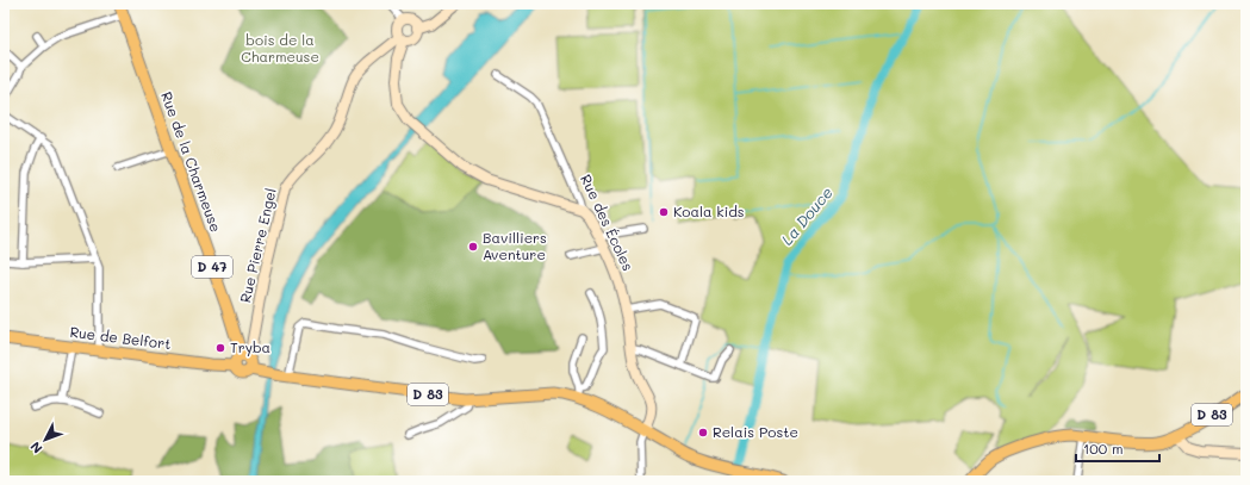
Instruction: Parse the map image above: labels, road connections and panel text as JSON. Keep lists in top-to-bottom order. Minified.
{"streets":{"main road":["Rue de la Charmeuse","D 47","Rue de Belfort","D 83"],"street":["Rue des Écoles","Rue Pierre Engel"]},"crossings":[["Rue de la Charmeuse","Rue Pierre Engel"],["Rue de la Charmeuse","Rue de Belfort"],["Rue de la Charmeuse","D 83"],["Rue des Écoles","D 83"],["Rue de Belfort","D 83"]],"water":["La Douce"],"parks":["bois de la Charmeuse"],"places":["Koala kids","Bavilliers Aventure","Tryba","Relais Poste"],"scale_bar":"100 m","north":"bottom left"}
